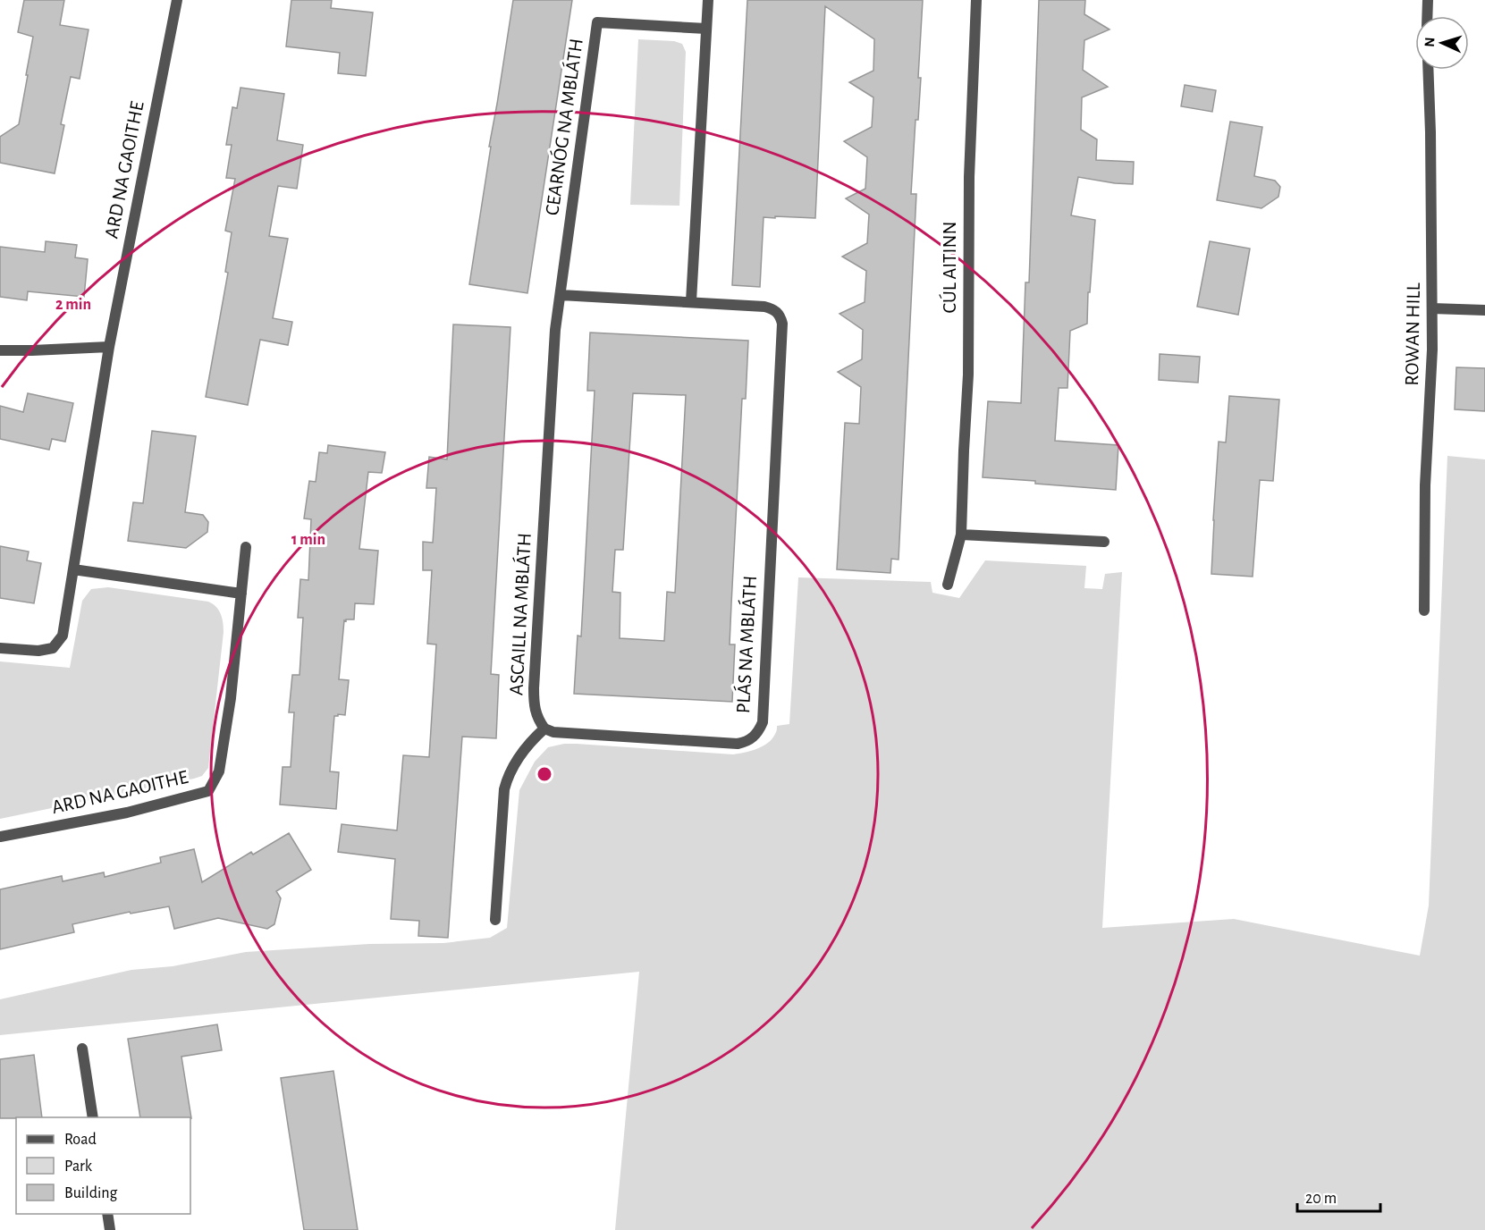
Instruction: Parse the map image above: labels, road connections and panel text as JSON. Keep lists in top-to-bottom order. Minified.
{"streets":{"street":["CEARNÓG NA MBLÁTH","ARD NA GAOITHE","CÚL AITINN","ROWAN HILL","ASCAILL NA MBLÁTH","PLÁS NA MBLÁTH"]},"crossings":[["CEARNÓG NA MBLÁTH","ASCAILL NA MBLÁTH"],["ASCAILL NA MBLÁTH","PLÁS NA MBLÁTH"]],"legend":["Road","Park","Building"],"scale_bar":"20 m","north":"left","rings":["2 min","1 min"]}
